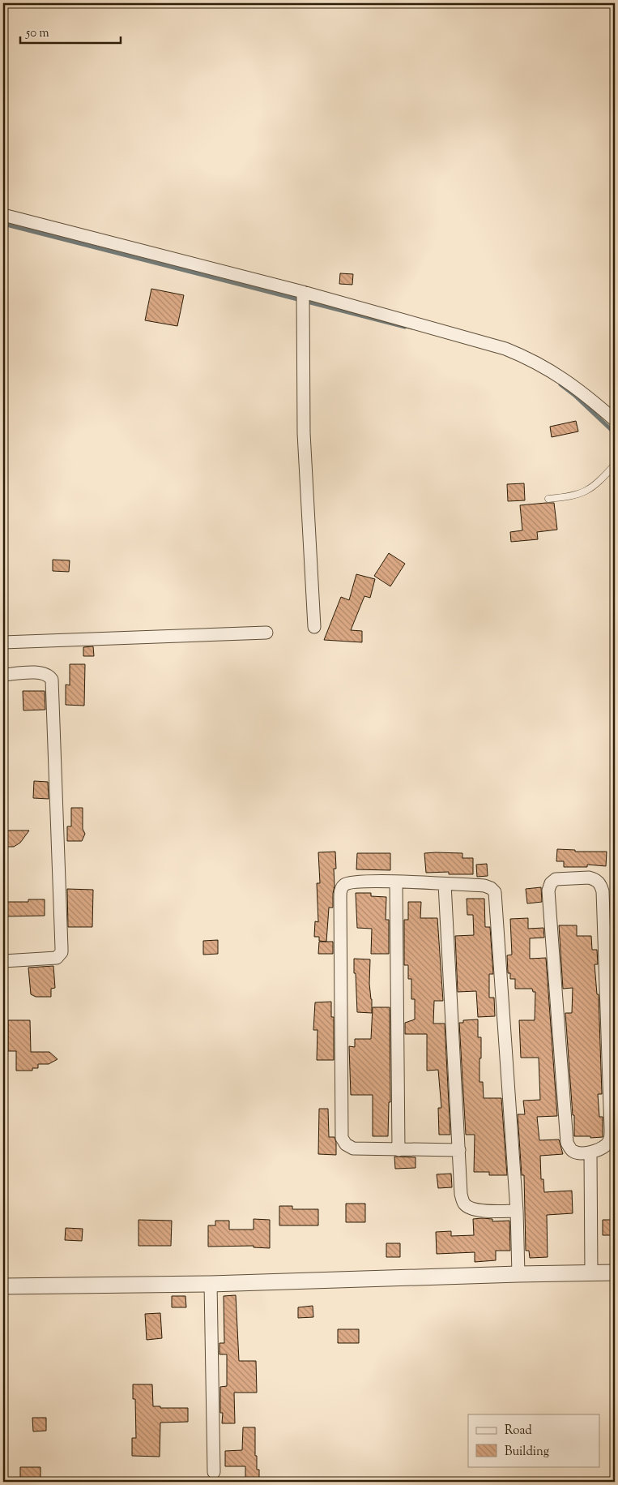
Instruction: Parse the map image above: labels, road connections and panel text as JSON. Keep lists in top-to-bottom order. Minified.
{"legend":["Road","Building"],"scale_bar":"50 m"}
